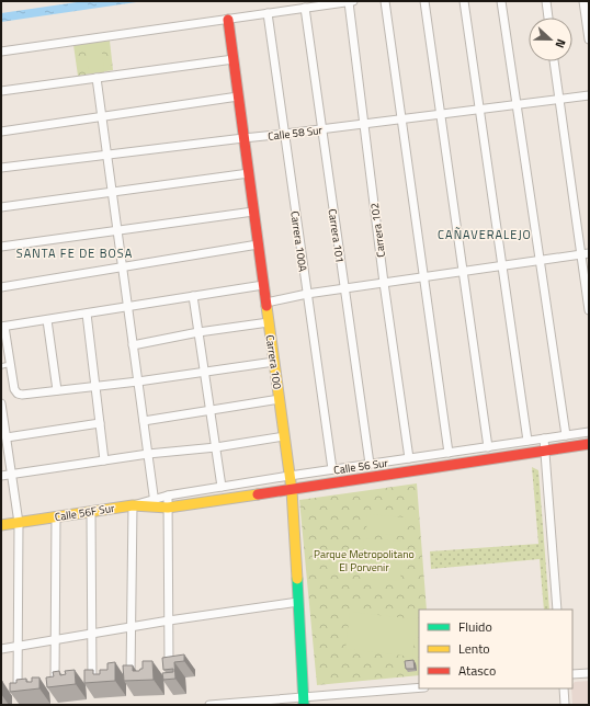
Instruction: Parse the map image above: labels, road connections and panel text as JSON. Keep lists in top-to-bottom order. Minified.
{"streets":{"street":["Calle 58 Sur","Carrera 102","Carrera 101","Carrera 100A","Carrera 100","Calle 56 Sur","Calle 56F Sur"]},"crossings":[["Calle 58 Sur","Carrera 102"],["Calle 58 Sur","Carrera 101"],["Calle 58 Sur","Carrera 100A"],["Calle 58 Sur","Carrera 100"],["Carrera 102","Calle 56 Sur"],["Carrera 101","Calle 56 Sur"],["Carrera 100A","Calle 56 Sur"],["Carrera 100","Calle 56 Sur"],["Calle 56 Sur","Calle 56F Sur"]],"districts":["CAÑAVERALEJO","SANTA FE DE BOSA"],"parks":["Parque Metropolitano El Porvenir"],"legend":["Fluido","Lento","Atasco"],"north":"right"}
